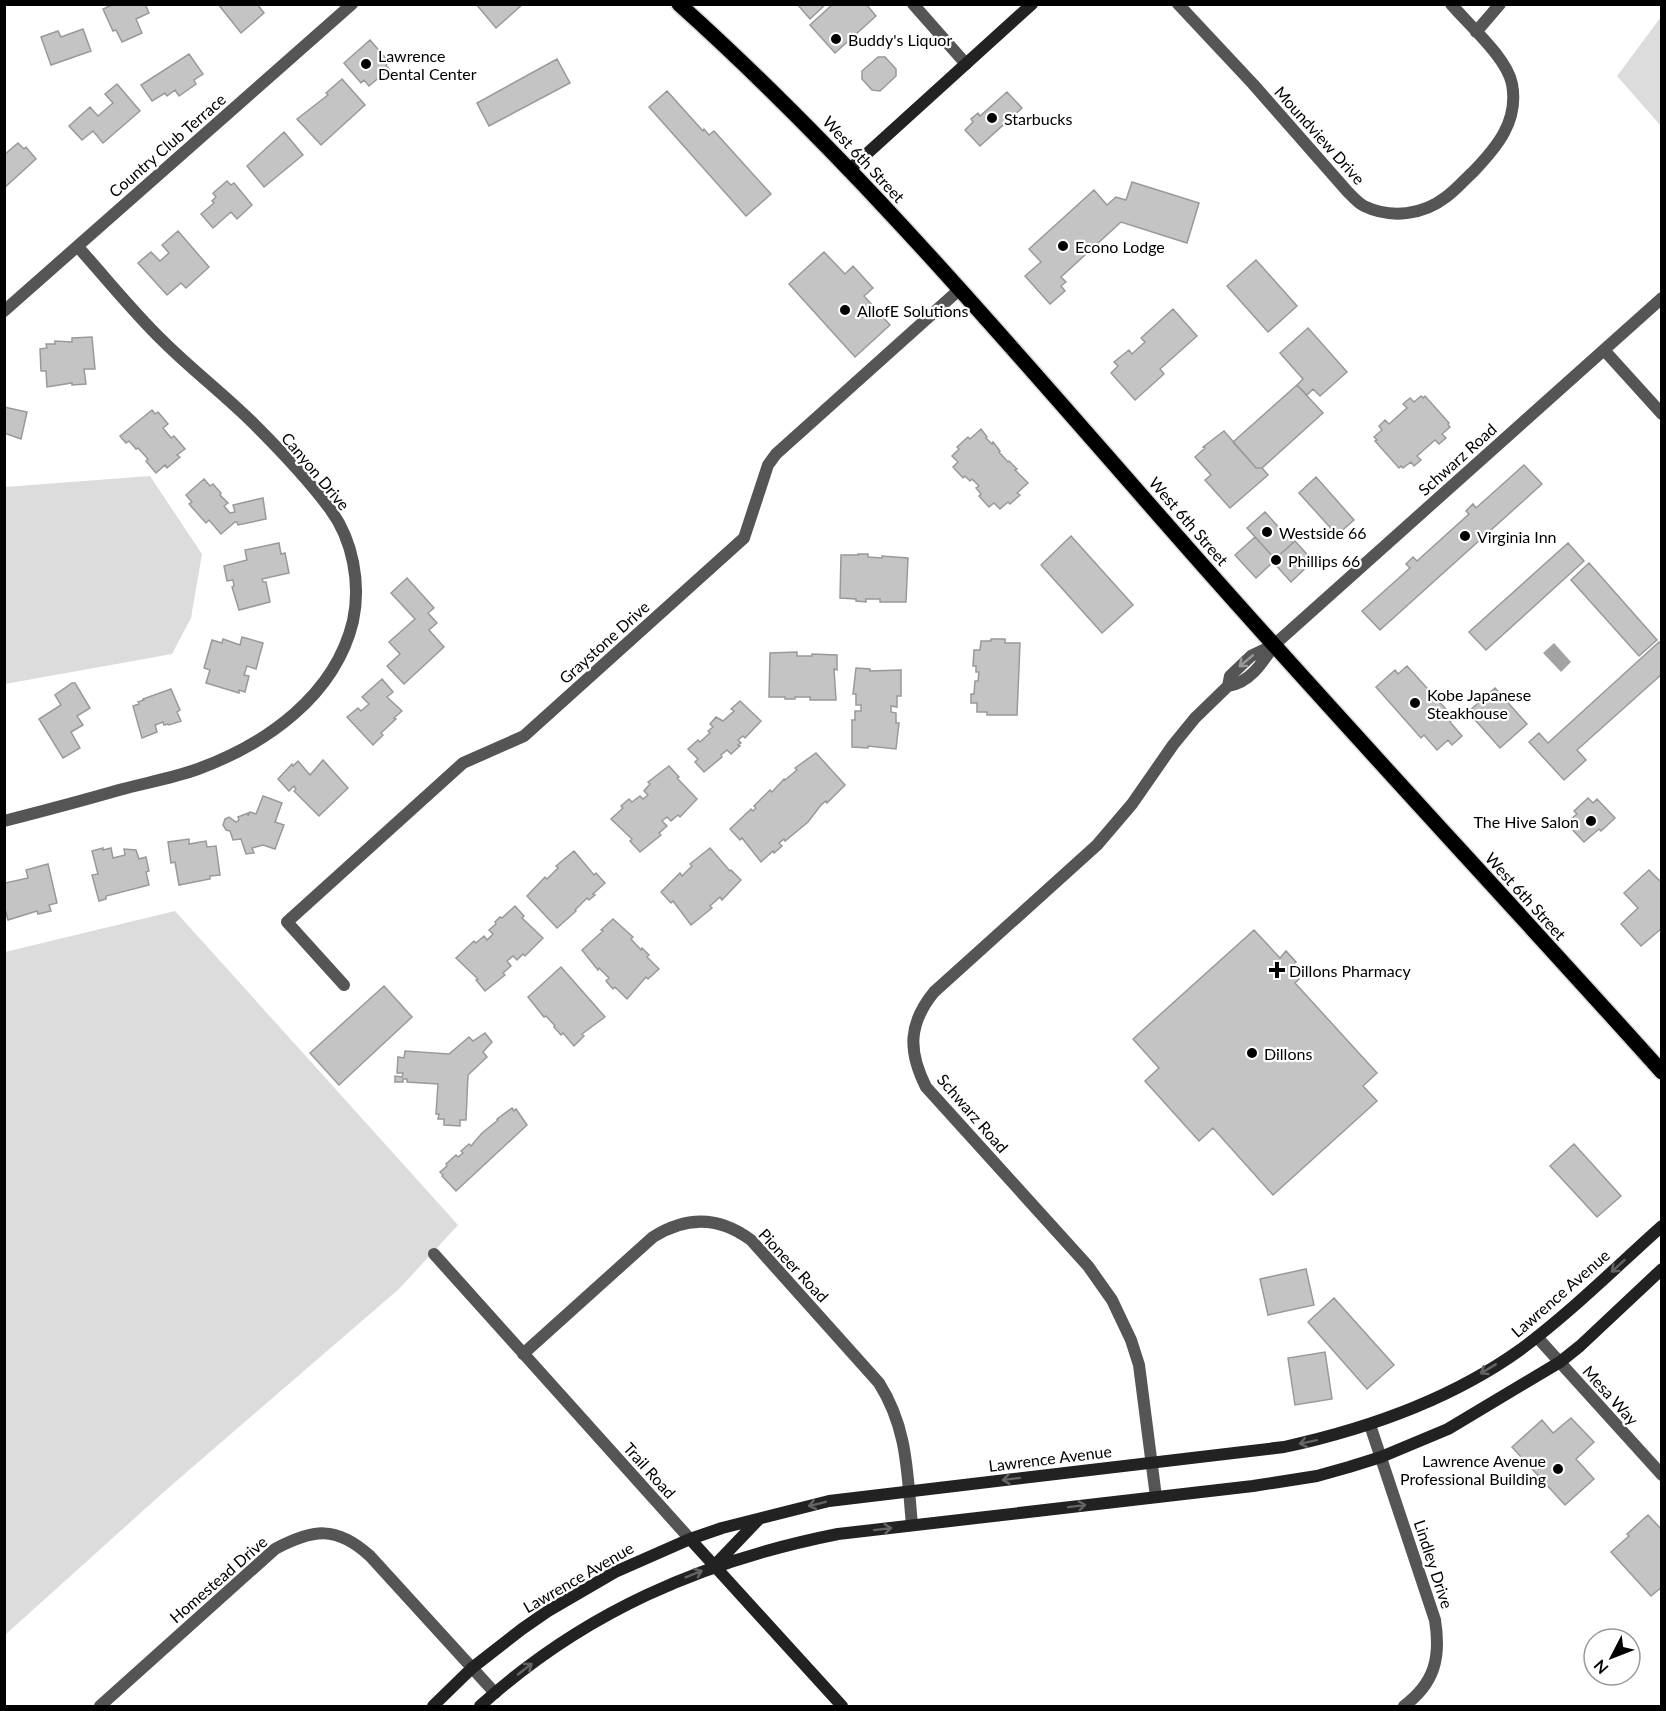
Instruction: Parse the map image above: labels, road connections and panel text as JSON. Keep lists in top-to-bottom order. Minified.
{"streets":{"main road":["West 6th Street"],"street":["Moundview Drive","Country Club Terrace","Schwarz Road","Canyon Drive","Graystone Drive","Pioneer Road","Lawrence Avenue","Mesa Way","Trail Road","Lindley Drive","Homestead Drive"]},"crossings":[["Country Club Terrace","Canyon Drive"],["West 6th Street","Schwarz Road"],["West 6th Street","Graystone Drive"],["Schwarz Road","Lawrence Avenue"],["Pioneer Road","Lawrence Avenue"],["Pioneer Road","Trail Road"],["Lawrence Avenue","Mesa Way"],["Lawrence Avenue","Trail Road"],["Lawrence Avenue","Lindley Drive"],["Lawrence Avenue","Homestead Drive"]],"places":{"other":["Buddy's Liquor","Lawrence Dental Center","Starbucks","Econo Lodge","AllofE Solutions","Westside 66","Virginia Inn","Phillips 66","Kobe Japanese Steakhouse","The Hive Salon","Dillons","Lawrence Avenue Professional Building"],"health":["Dillons Pharmacy"]},"north":"bottom left"}
